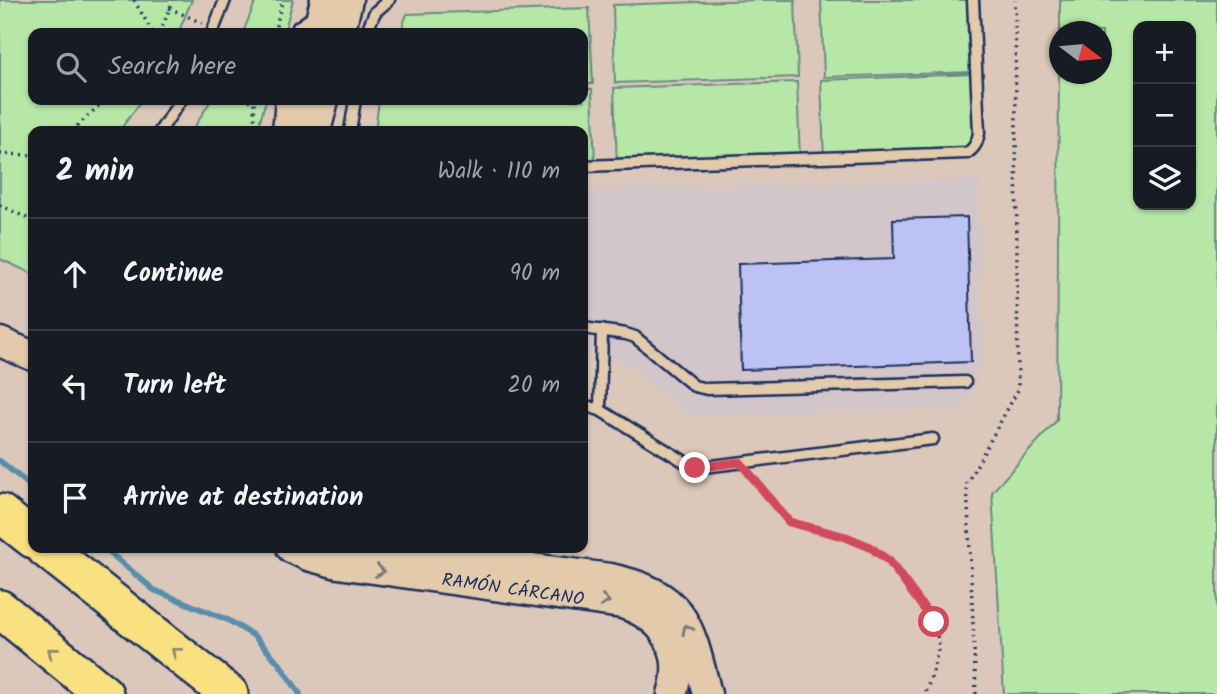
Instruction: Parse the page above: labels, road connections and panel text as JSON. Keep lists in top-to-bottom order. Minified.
{"streets":{"main road":["RAMÓN CÁRCANO"]},"north":"right","page":{"map_buttons":["+","−"],"search":"Search here","heading":["2 min","Walk · 110 m"],"list":[["Continue","90 m"],["Turn left","20 m"],"Arrive at destination"]}}
